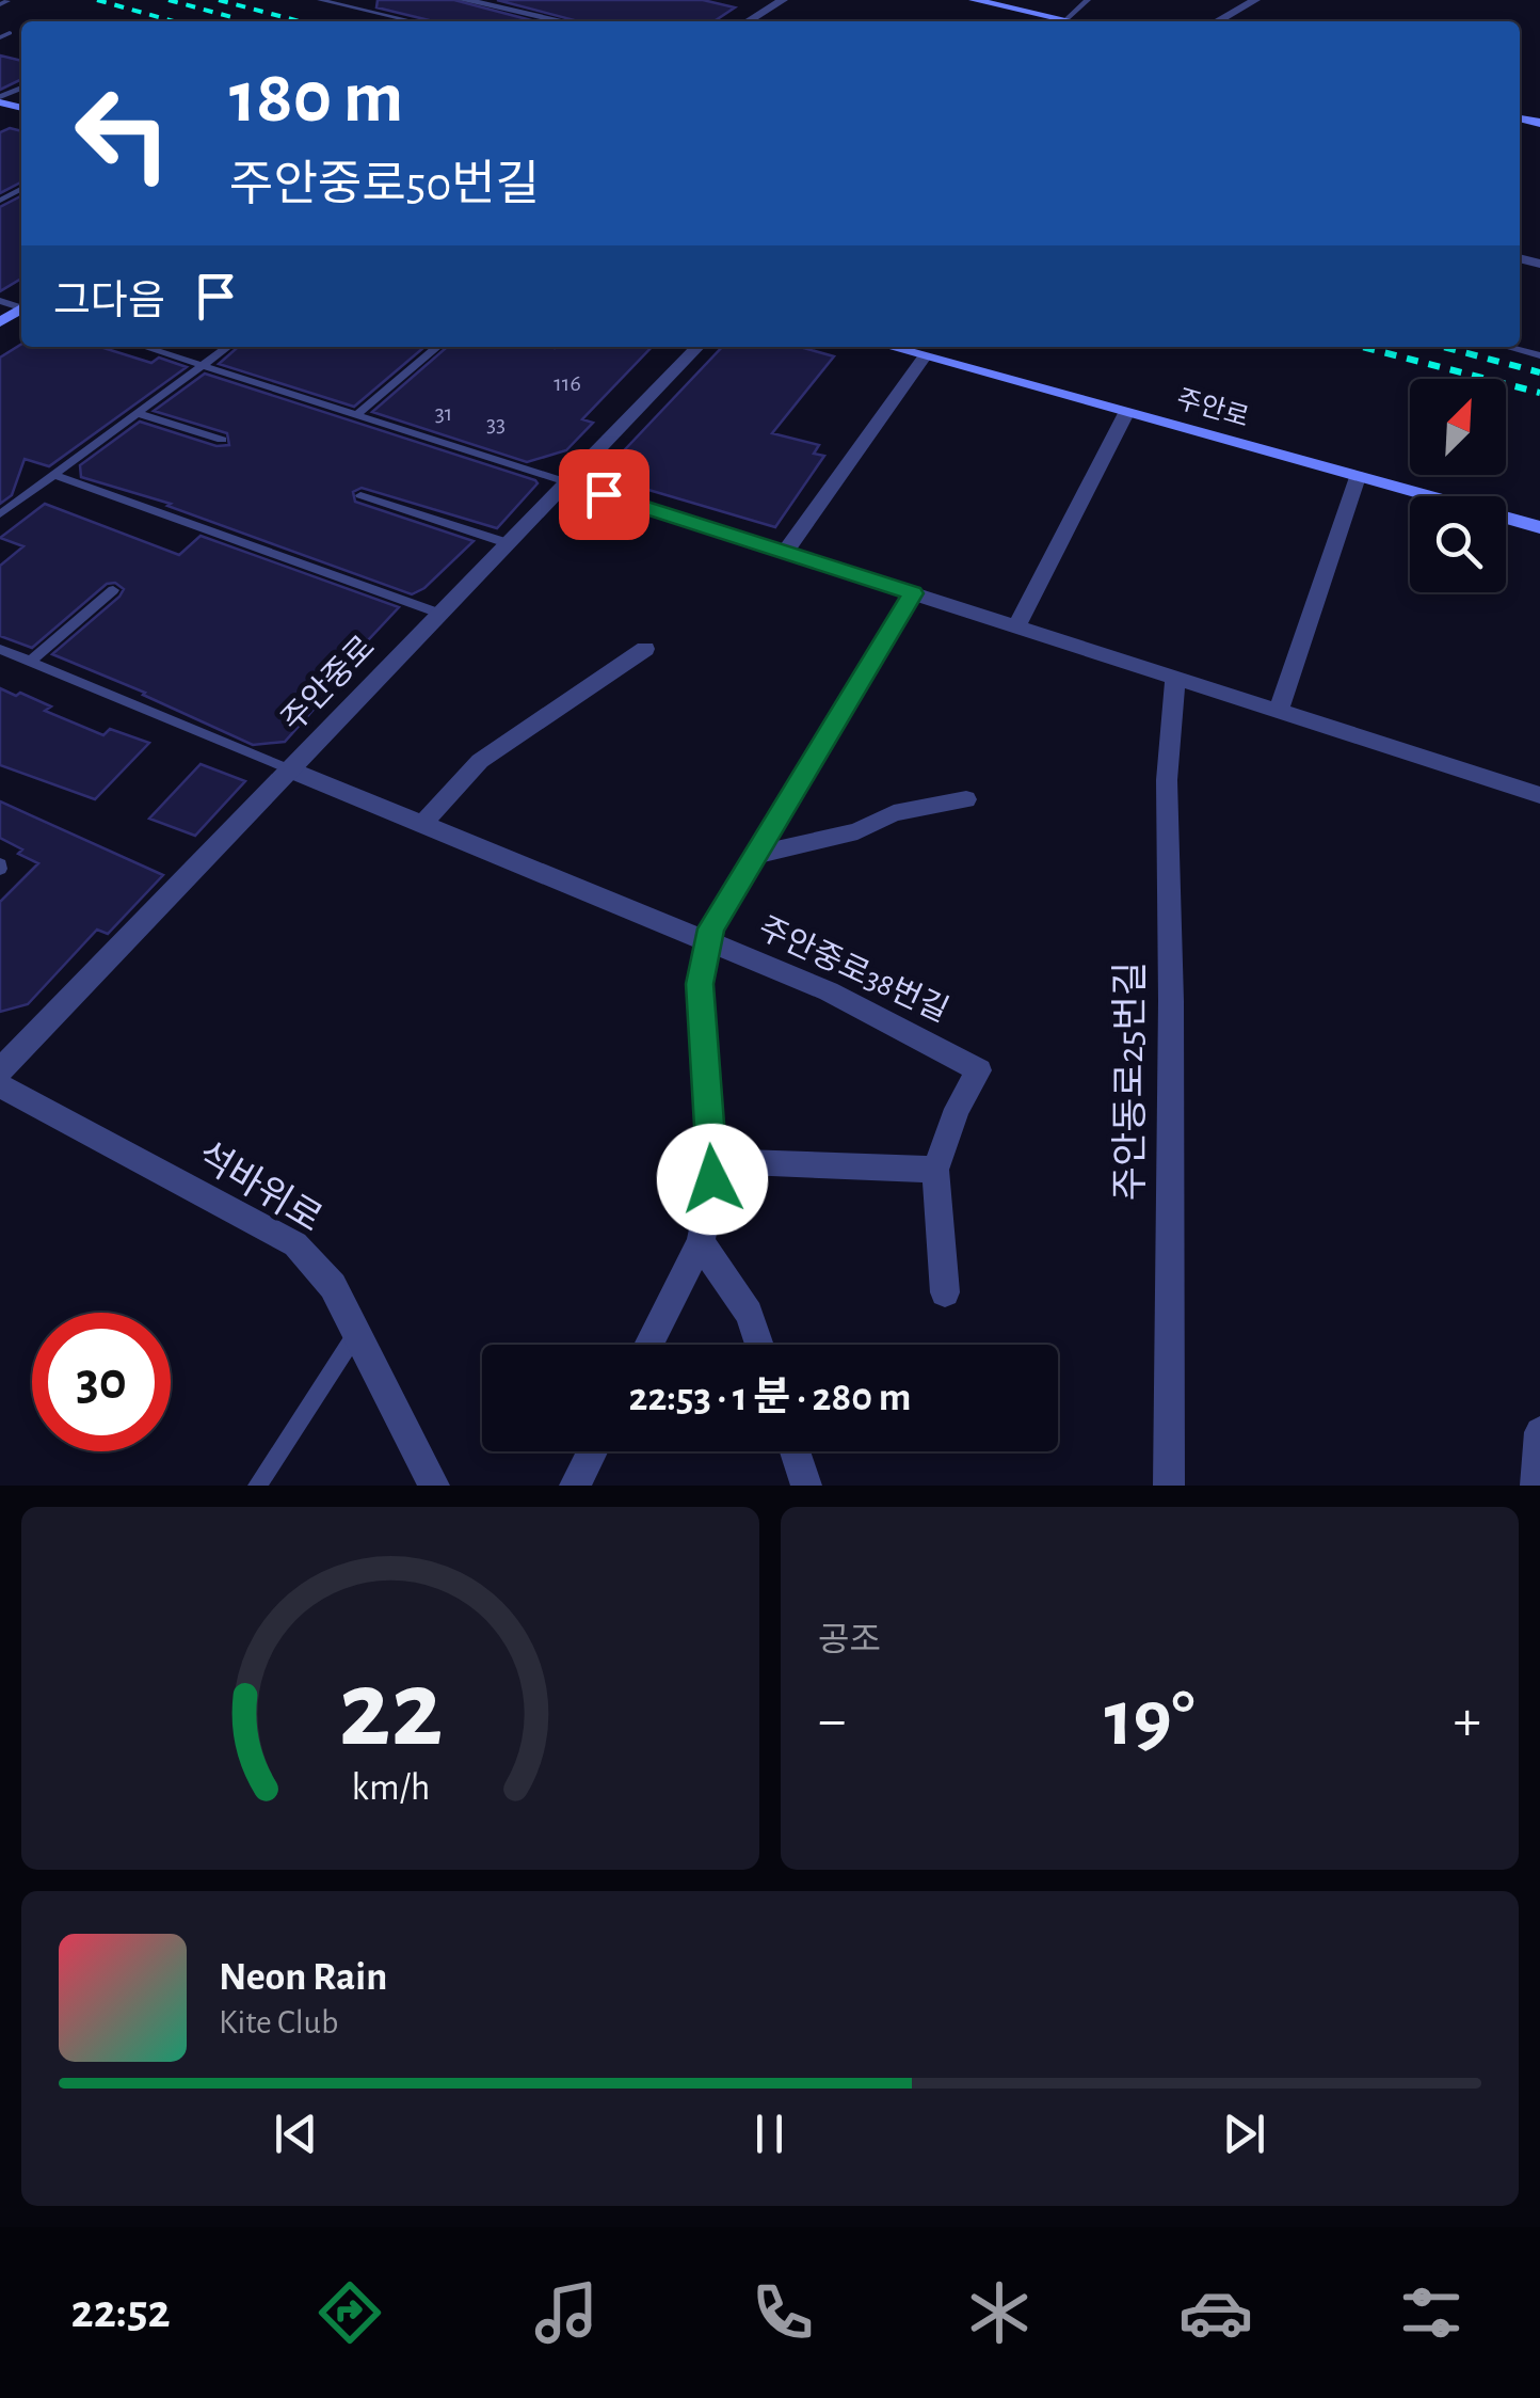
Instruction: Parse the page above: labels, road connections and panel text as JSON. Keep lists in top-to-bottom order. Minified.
{"streets":{"main road":["주안로"],"street":["주안중로","주안중로38번길","주안동로25번길","석바위로"]},"crossings":[["주안중로","주안중로38번길"]],"house_numbers":["116","31","33"],"north":"top right","page":{"turn":["180 m","주안중로50번길"],"then":"그다음","limit":"30","trip":"22:53 · 1 분 · 280 m","tile":"공조","heat":["−","19°","+"],"song":["Neon Rain","Kite Club"],"tabs":"22:52","gauge":["22","km/h"]}}
